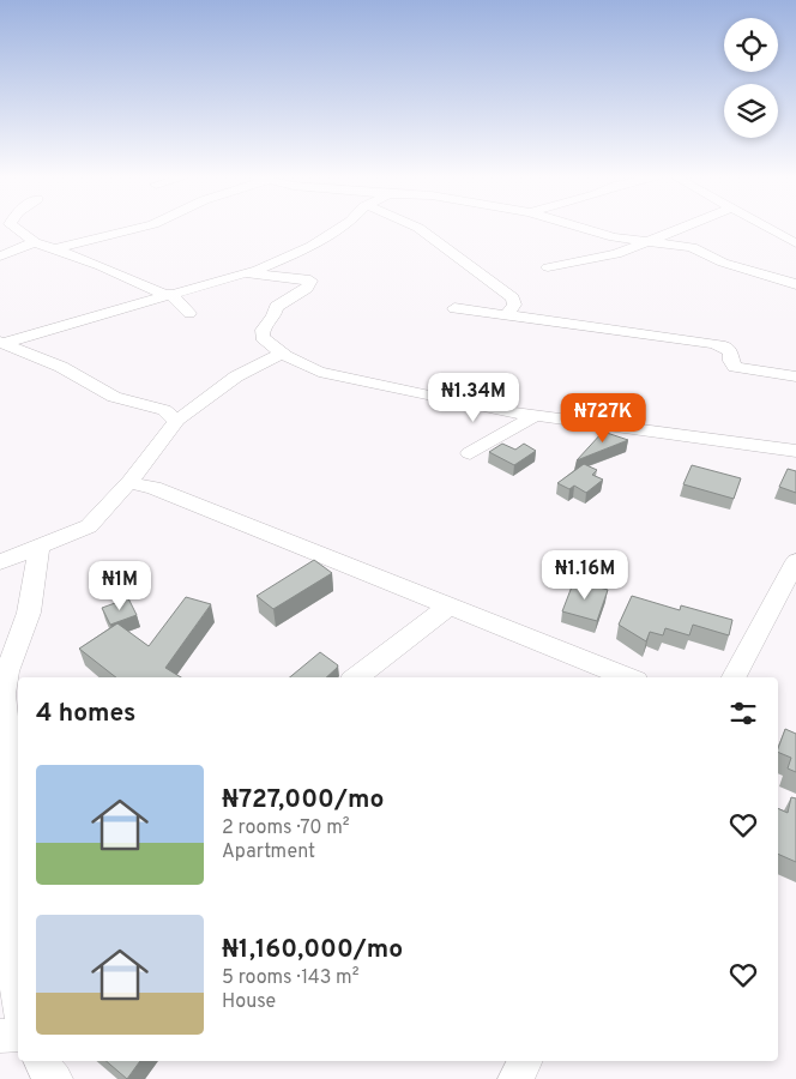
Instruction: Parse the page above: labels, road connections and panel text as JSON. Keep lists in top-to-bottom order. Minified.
{"page":{"price":["₦1.34M","₦727K","₦1.16M","₦1M"],"heading":"4 homes","list":[{"name":"₦727,000/mo","note":"2 rooms · 70 m² · Apartment"},{"name":"₦1,160,000/mo","note":"5 rooms · 143 m² · House"}]}}
